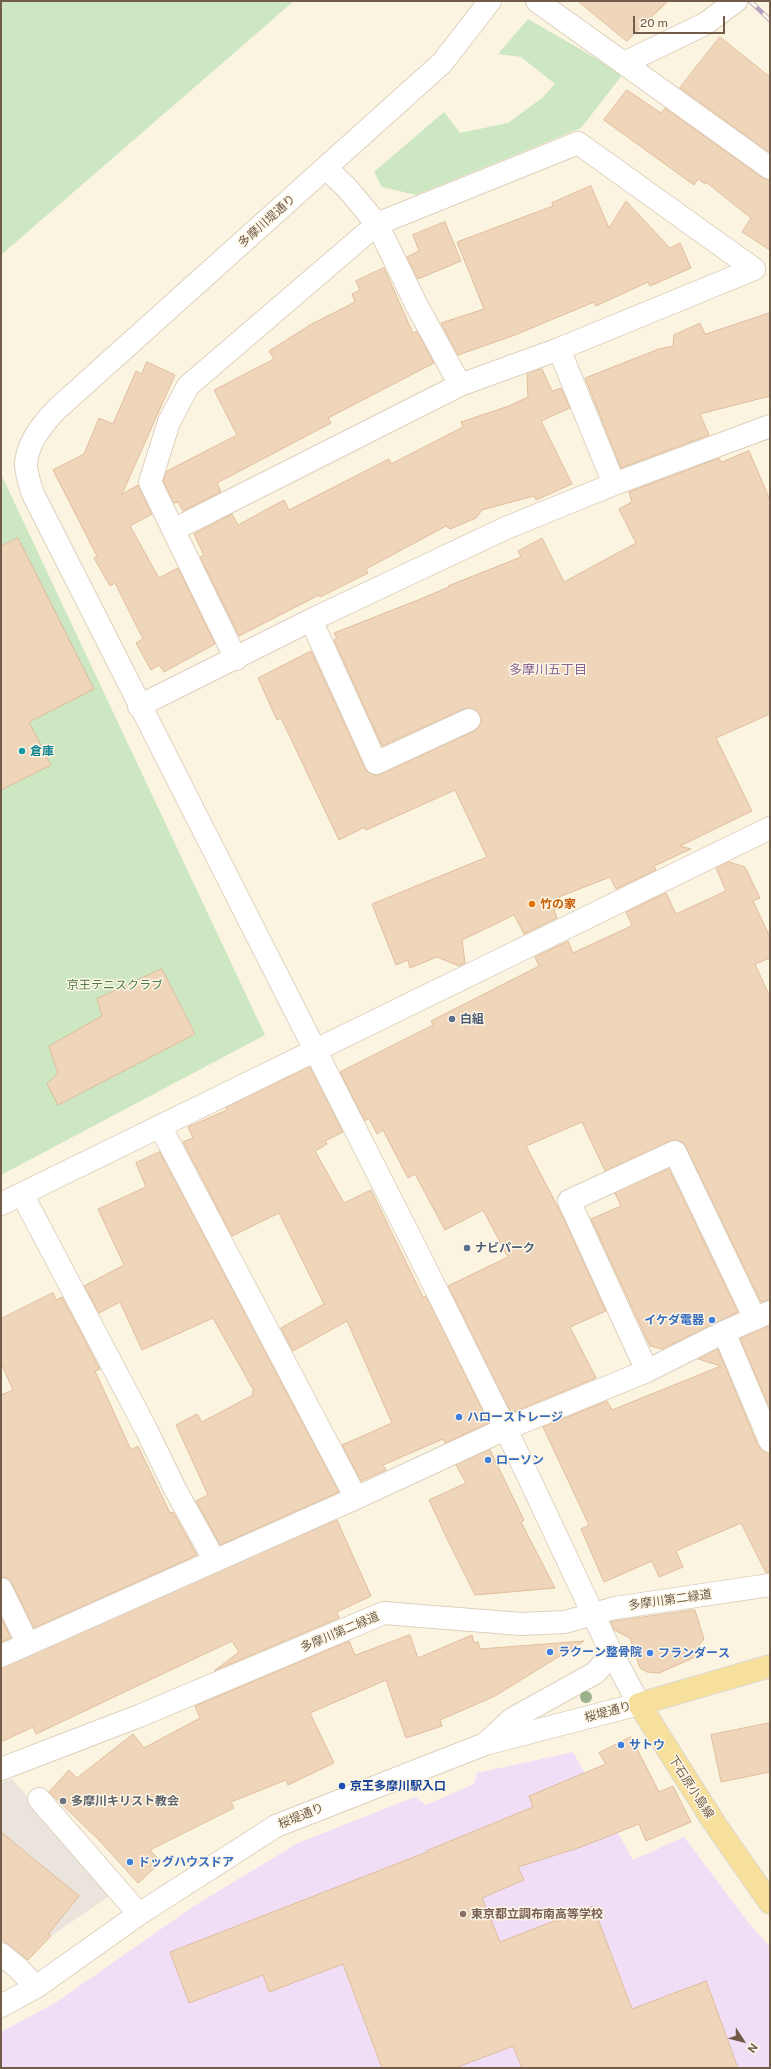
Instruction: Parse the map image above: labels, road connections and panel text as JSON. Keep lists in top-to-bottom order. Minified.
{"streets":{"main road":["下石原小島線"],"street":["多摩川堤通り","多摩川第二緑道","桜堤通り"]},"crossings":[["多摩川堤通り","多摩川第二緑道"],["多摩川堤通り","桜堤通り"],["多摩川堤通り","下石原小島線"],["桜堤通り","下石原小島線"]],"districts":["多摩川五丁目"],"parks":["京王テニスクラブ"],"places":["倉庫","竹の家","白組","ナビパーク","イケダ電器","ハローストレージ","ローソン","ラクーン整骨院","フランダース","サトウ","京王多摩川駅入口","多摩川キリスト教会","ドッグハウスドア","東京都立調布南高等学校"],"scale_bar":"20 m","north":"bottom right"}
